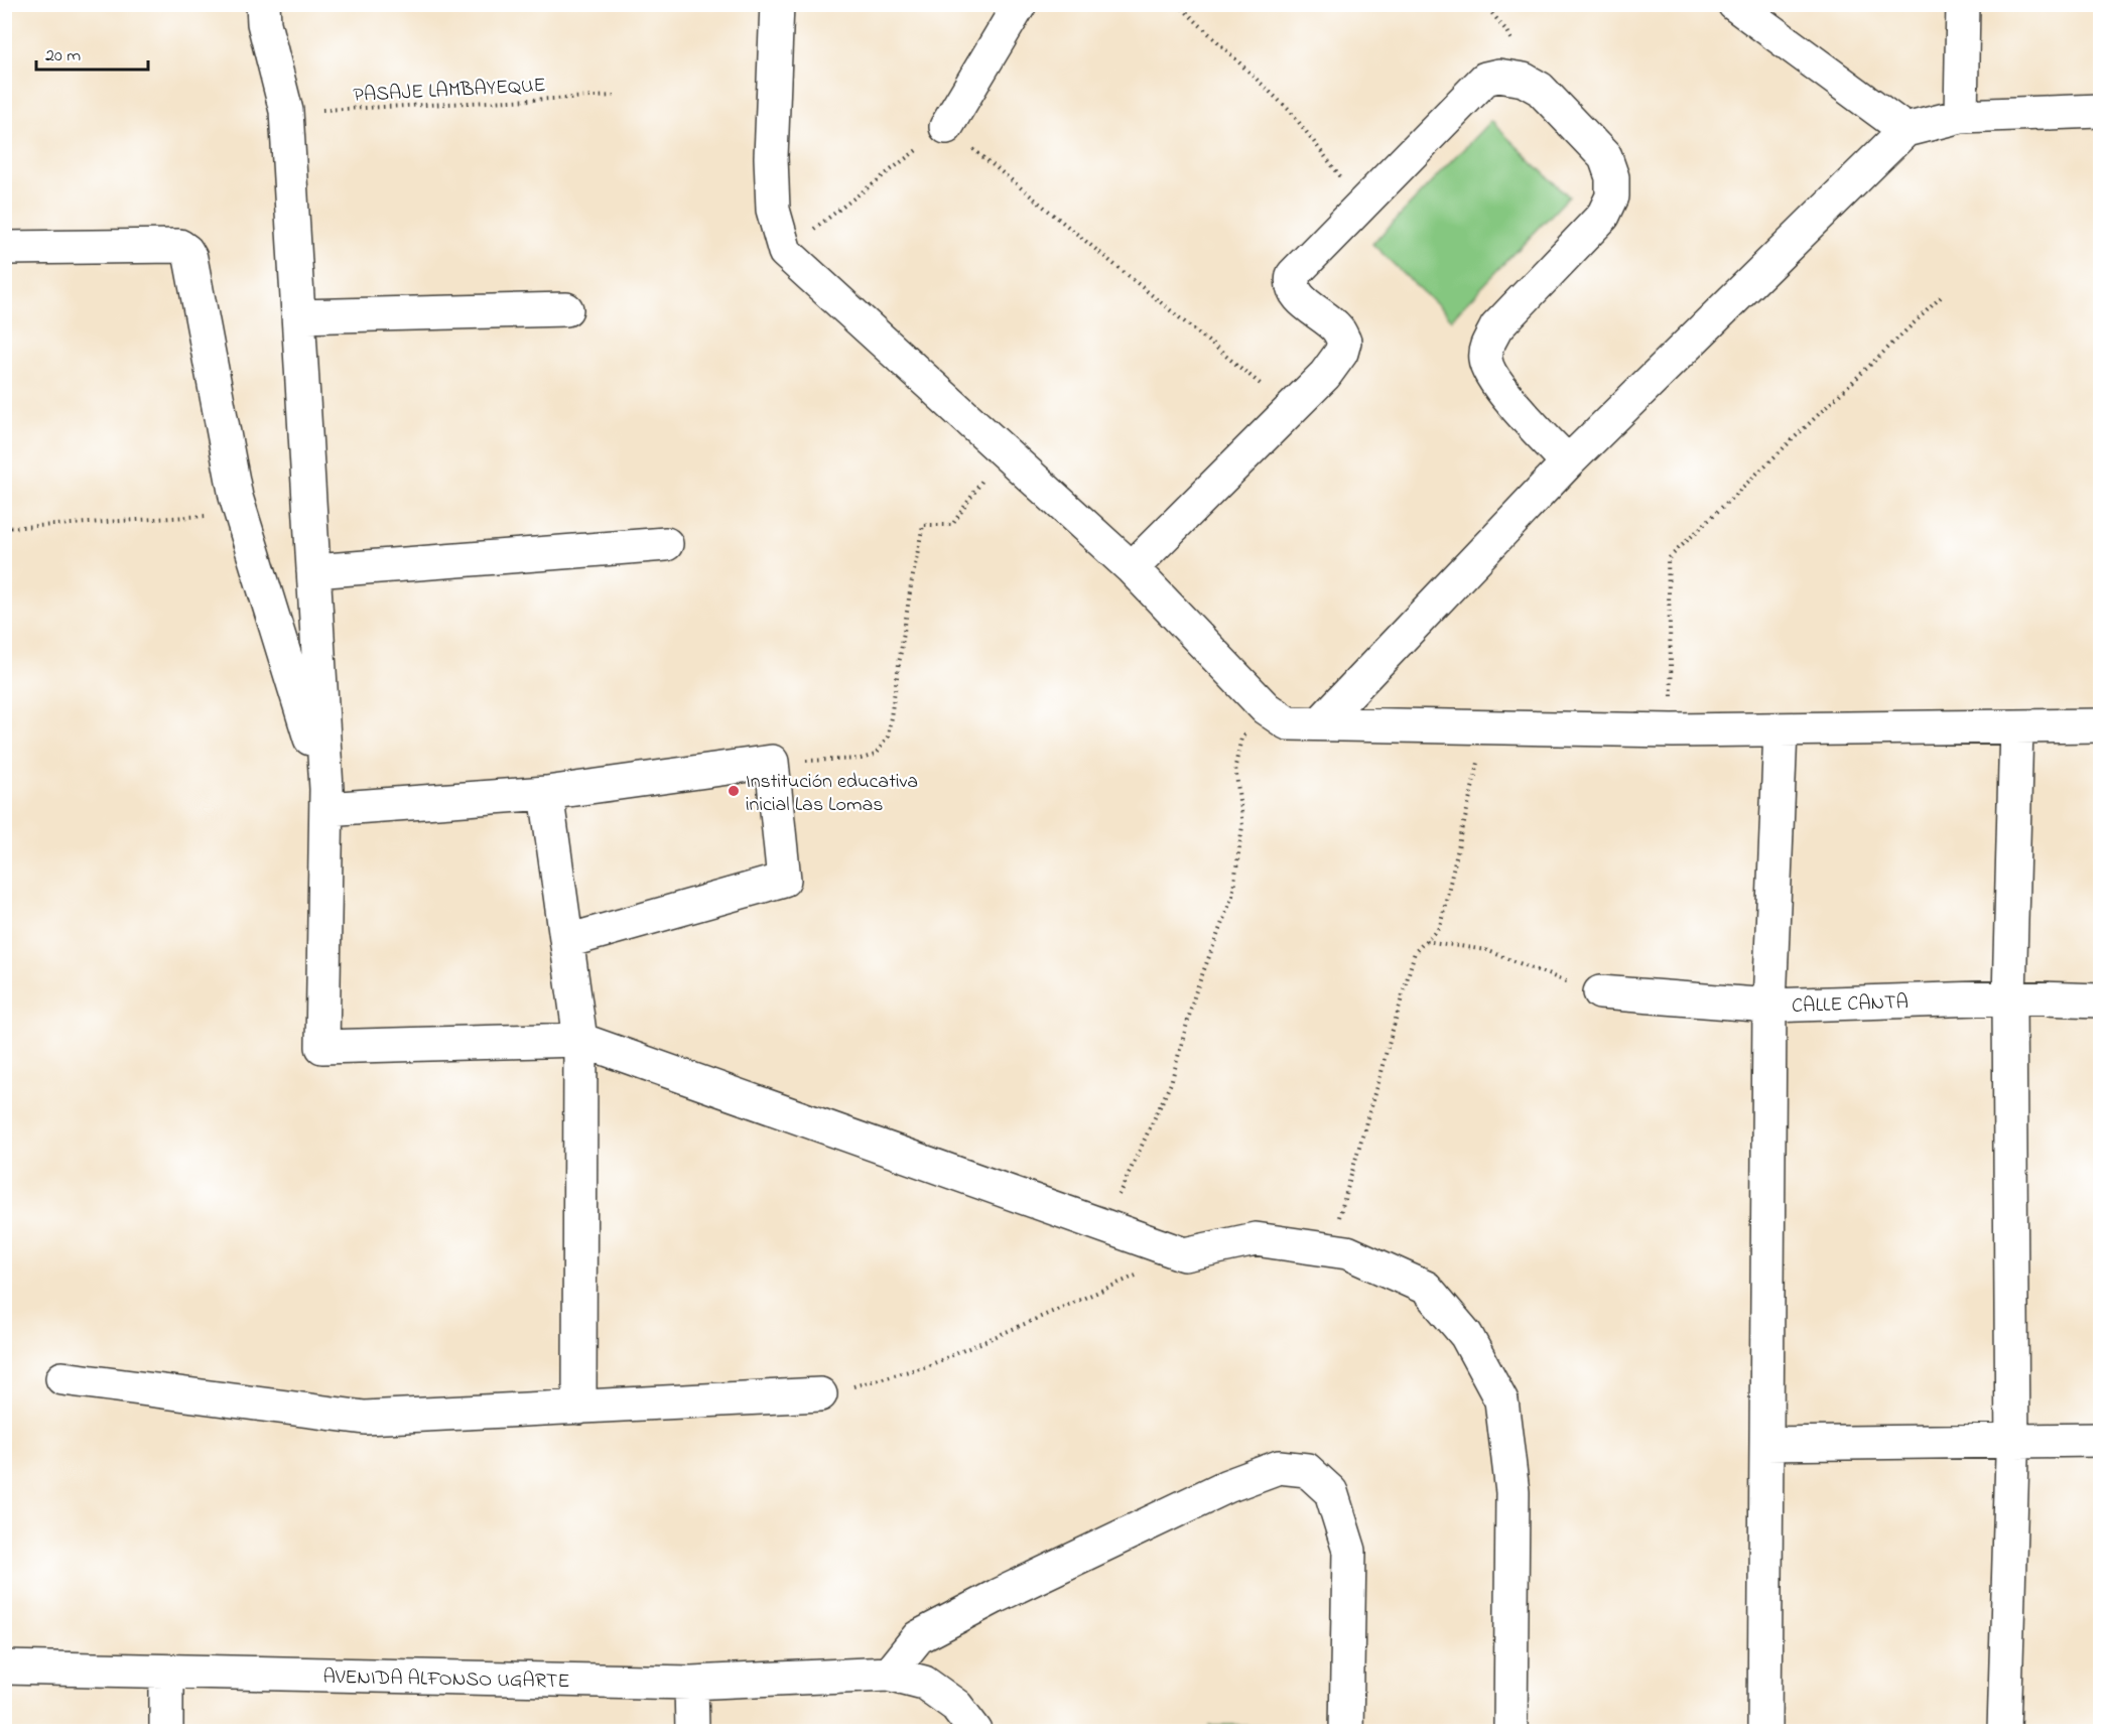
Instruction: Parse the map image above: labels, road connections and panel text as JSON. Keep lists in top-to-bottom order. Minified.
{"streets":{"street":["CALLE CANTA","AVENIDA ALFONSO UGARTE"],"path":["PASAJE LAMBAYEQUE"]},"places":["Institución educativa inicial Las Lomas"],"scale_bar":"20 m"}
